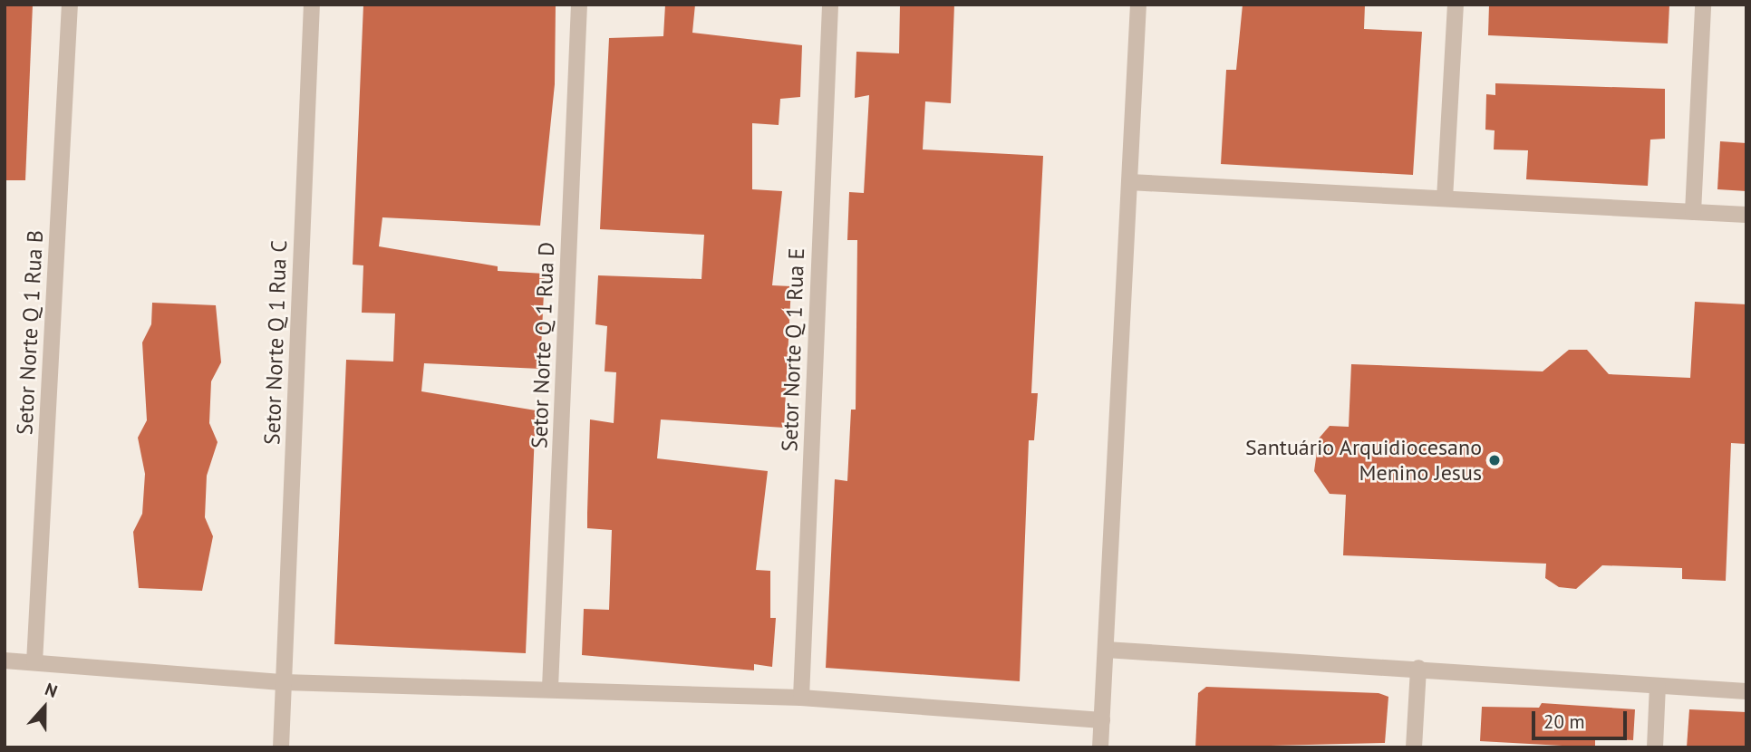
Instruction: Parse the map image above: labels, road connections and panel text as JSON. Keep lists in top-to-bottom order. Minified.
{"streets":{"street":["Setor Norte Q 1 Rua B","Setor Norte Q 1 Rua C","Setor Norte Q 1 Rua D","Setor Norte Q 1 Rua E"]},"places":["Santuário Arquidiocesano Menino Jesus"],"scale_bar":"20 m","north":"top"}
